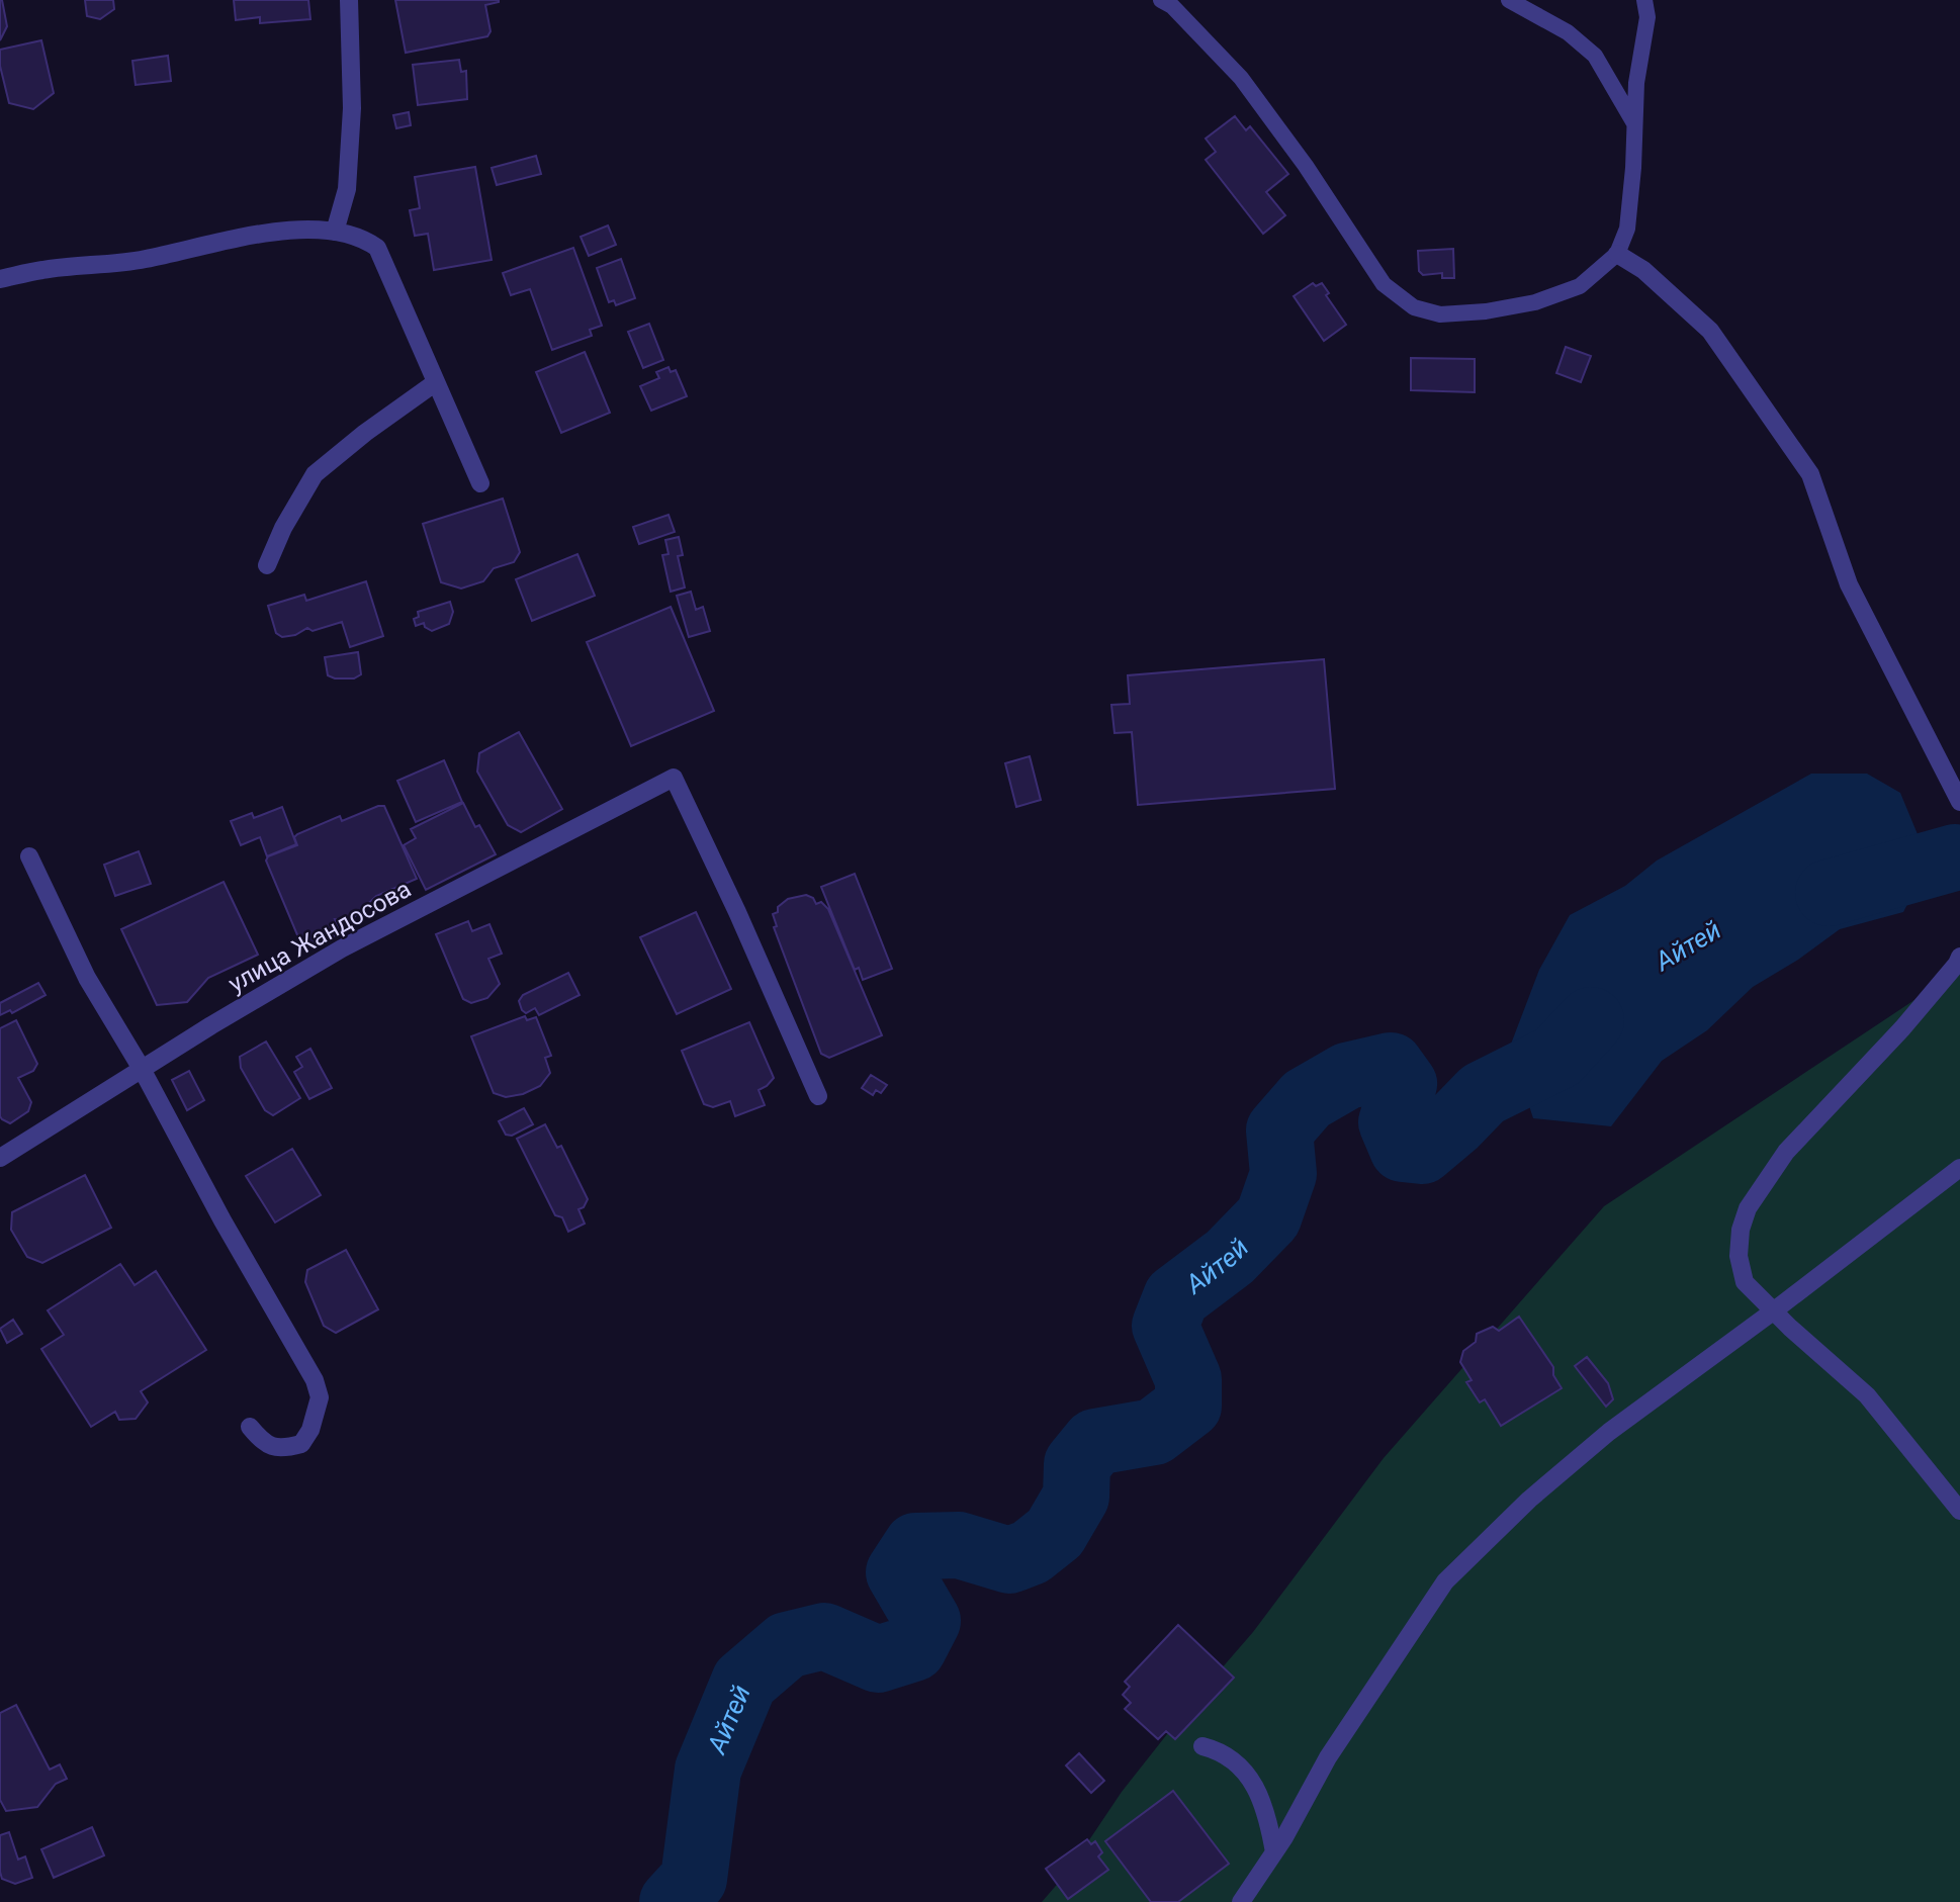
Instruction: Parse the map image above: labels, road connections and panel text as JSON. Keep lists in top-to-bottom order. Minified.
{"streets":{"street":["улица Жандосова"]},"water":["Айтей"]}
